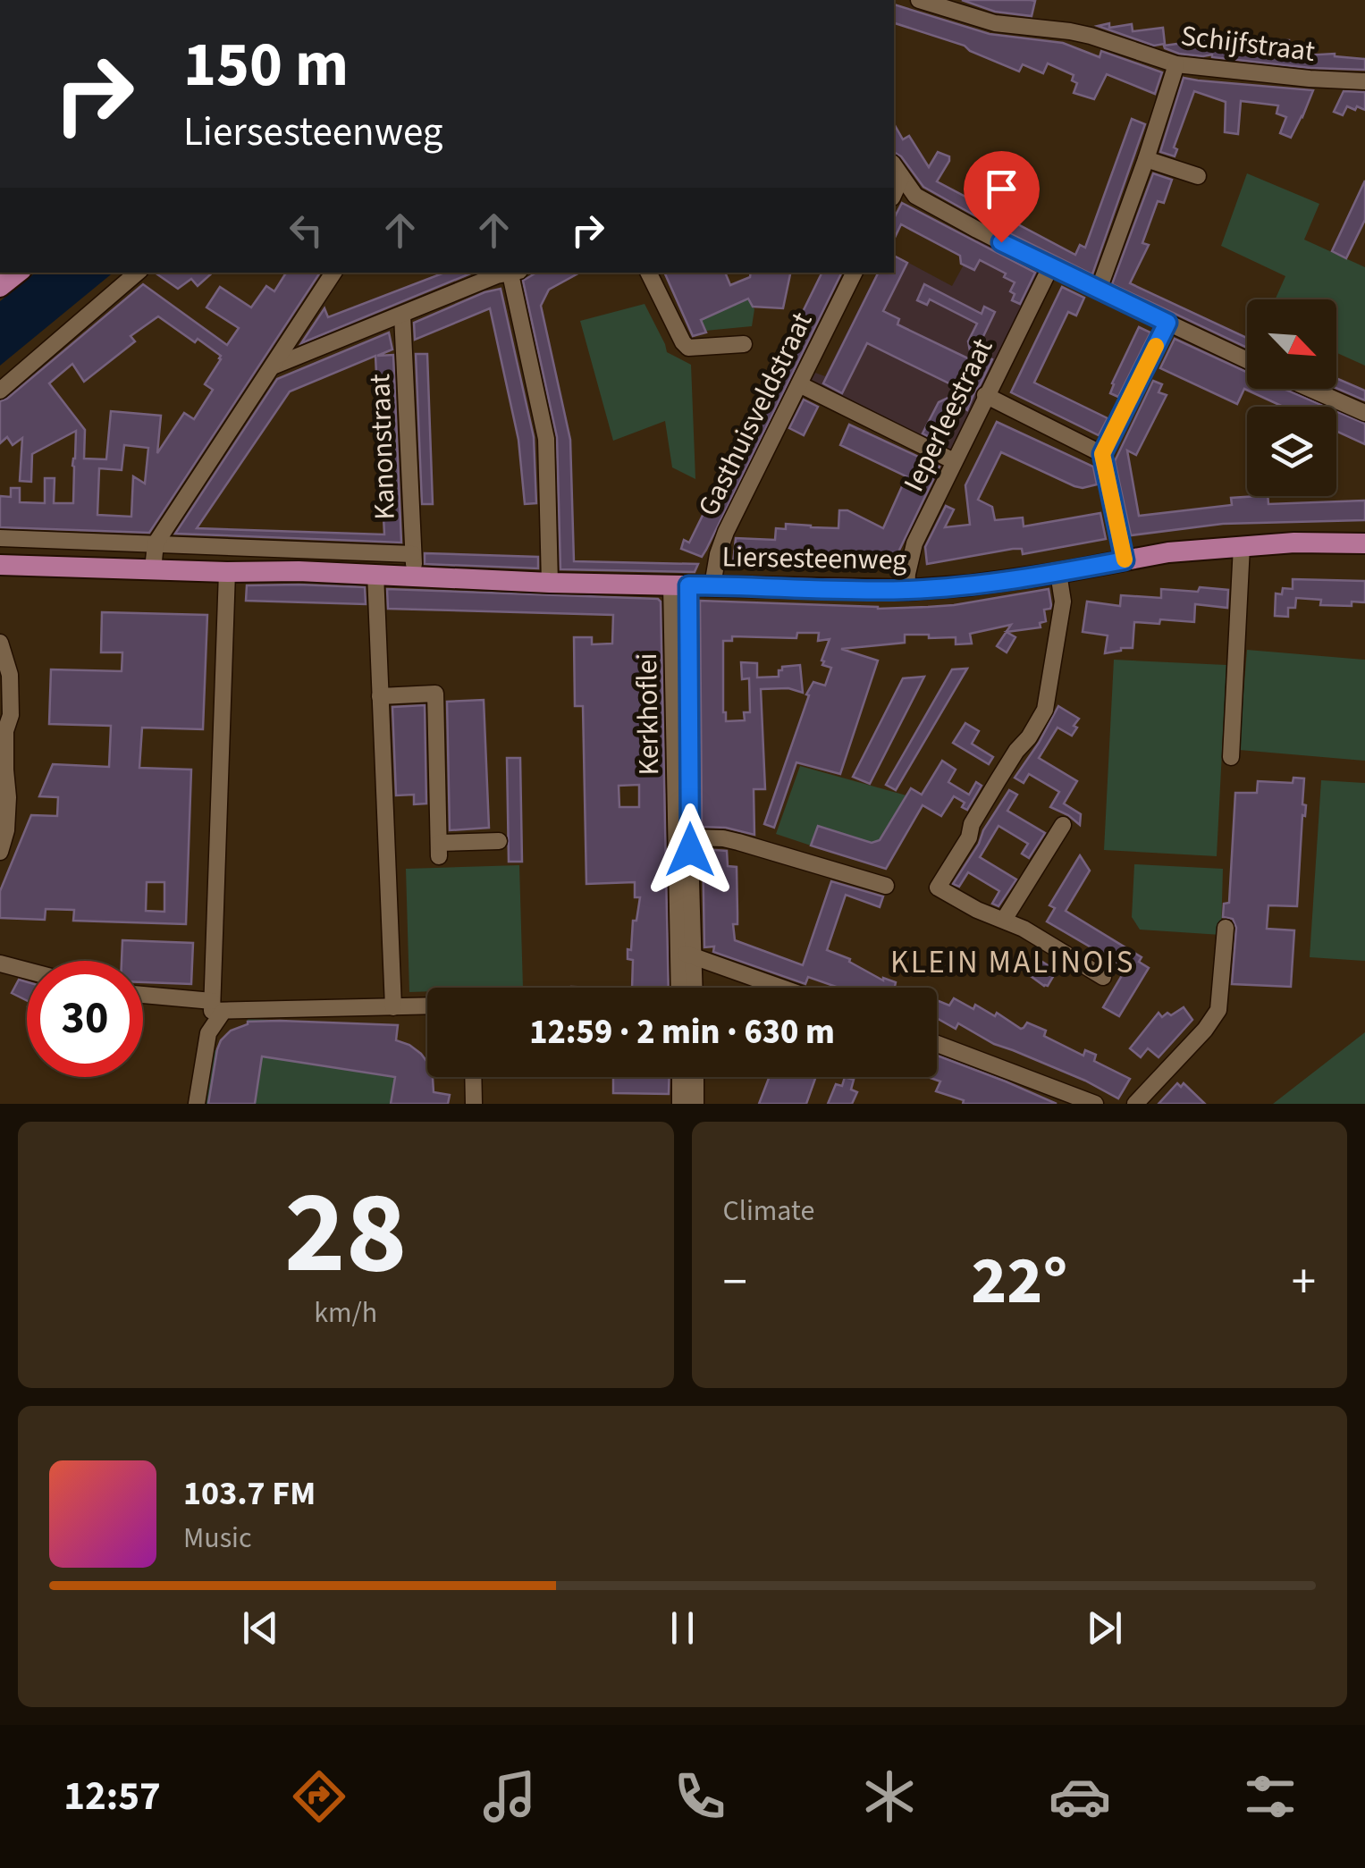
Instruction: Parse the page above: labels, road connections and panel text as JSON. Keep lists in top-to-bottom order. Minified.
{"streets":{"main road":["Liersesteenweg"],"street":["Schijfstraat","Gasthuisveldstraat","Ieperleestraat","Kanonstraat","Kerkhoflei"]},"crossings":[["Gasthuisveldstraat","Liersesteenweg"],["Ieperleestraat","Liersesteenweg"],["Kanonstraat","Liersesteenweg"],["Liersesteenweg","Kerkhoflei"]],"districts":["KLEIN MALINOIS"],"north":"bottom right","page":{"turn":["150 m","Liersesteenweg"],"limit":"30","trip":"12:59 · 2 min · 630 m","tile":[["28","km/h"],"Climate"],"heat":["−","22°","+"],"song":["103.7 FM","Music"],"tabs":"12:57"}}
